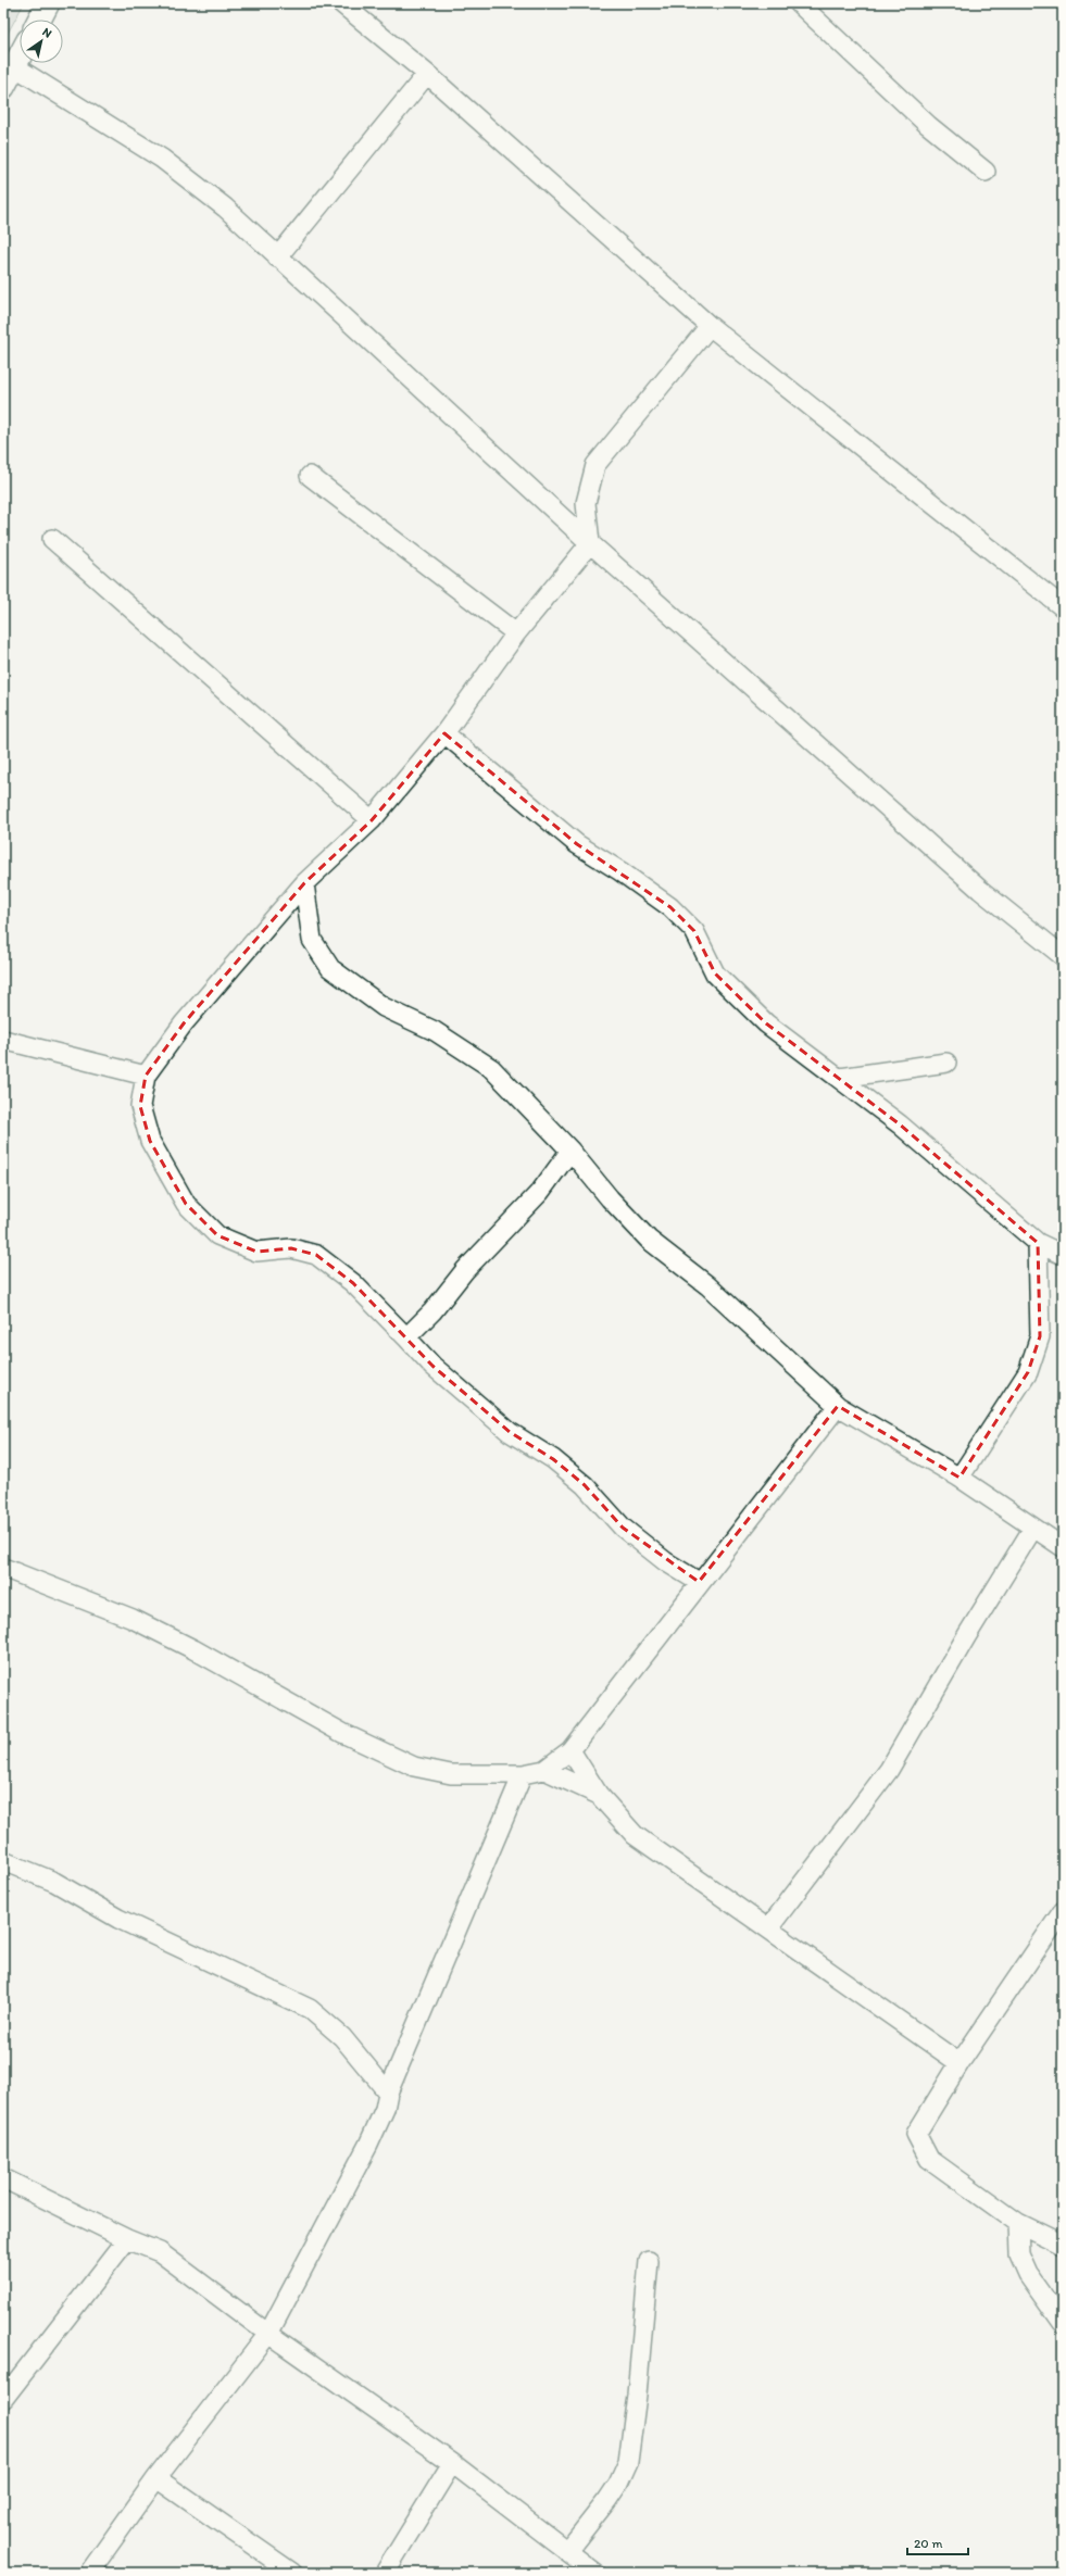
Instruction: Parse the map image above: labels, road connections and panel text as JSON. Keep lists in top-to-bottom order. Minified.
{"scale_bar":"20 m","north":"top right"}
